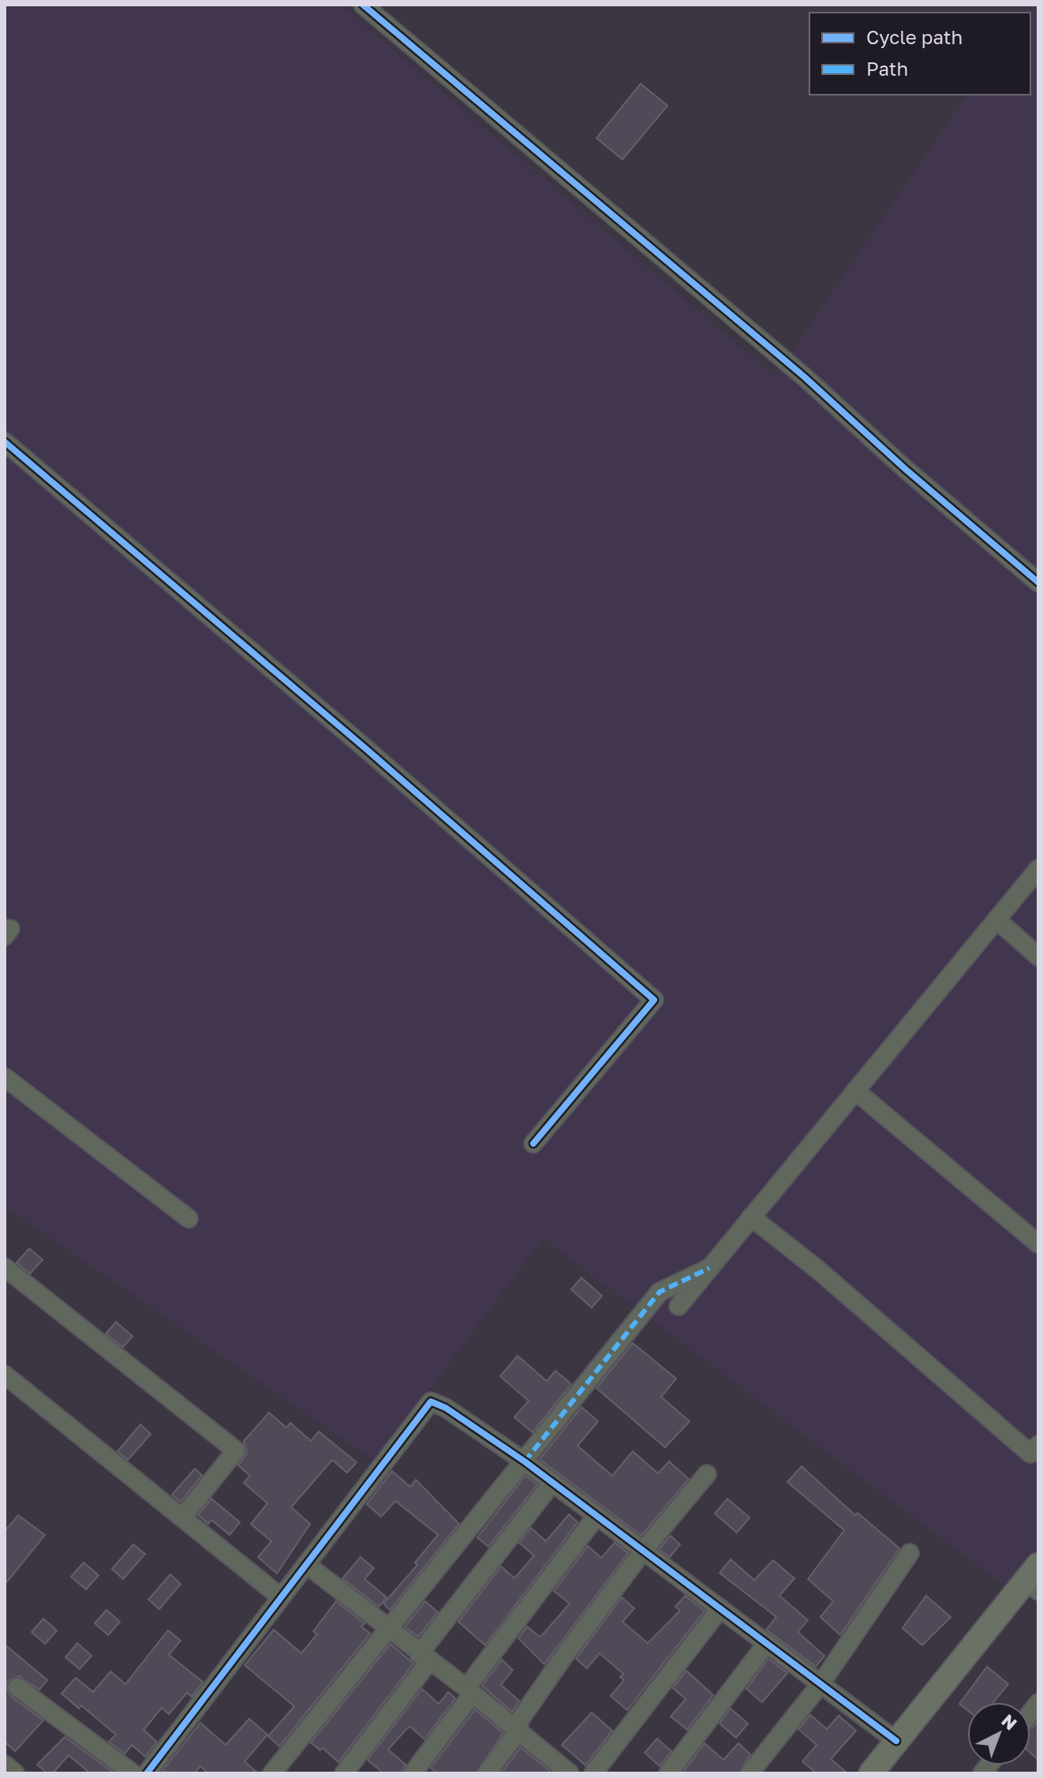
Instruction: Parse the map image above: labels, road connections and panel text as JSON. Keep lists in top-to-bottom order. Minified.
{"legend":["Cycle path","Path"],"north":"top right"}
